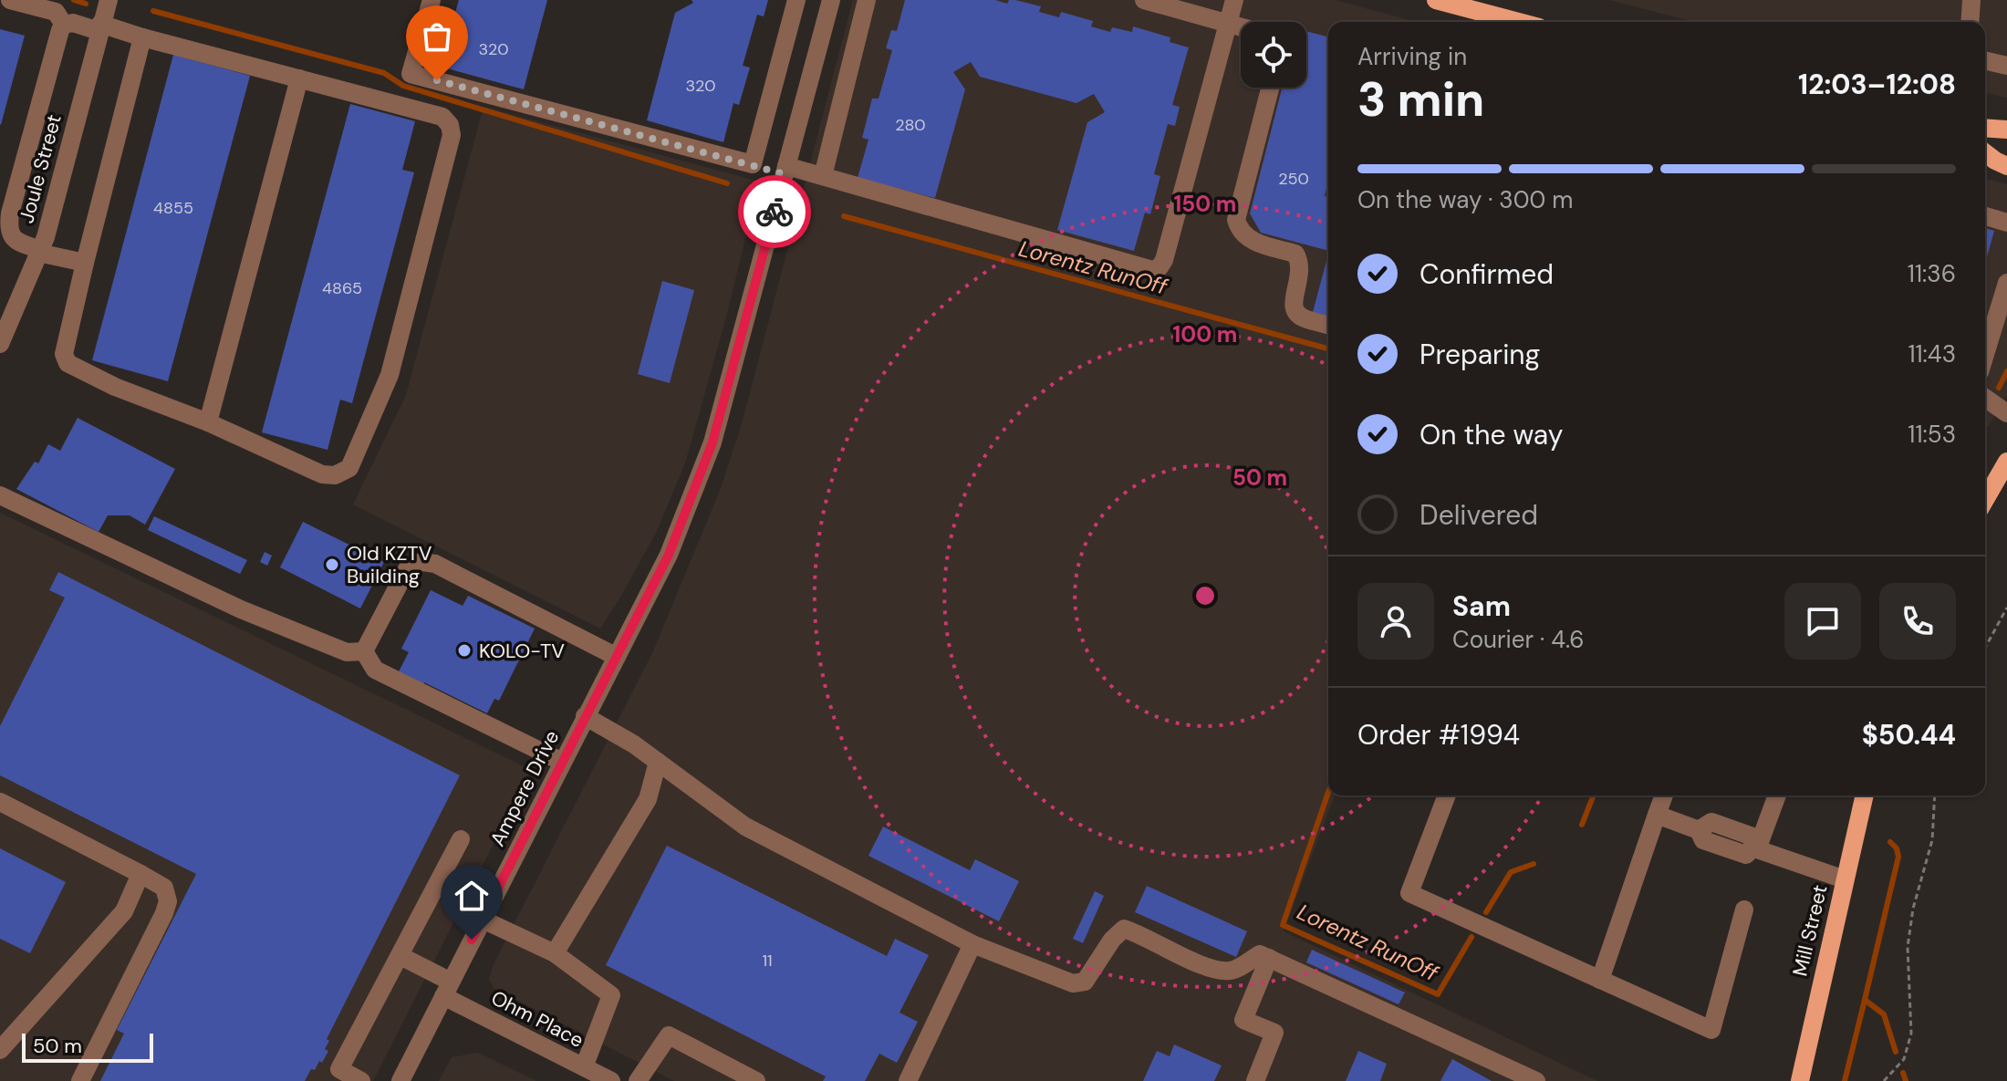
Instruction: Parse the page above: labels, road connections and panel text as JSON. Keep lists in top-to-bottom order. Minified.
{"streets":{"main road":["Mill Street"],"street":["Joule Street","Ampere Drive","Ohm Place"]},"crossings":[["Ampere Drive","Ohm Place"]],"water":["Lorentz RunOff"],"places":["Old KZTV Building","KOLO-TV"],"house_numbers":["320","320","280","250","4855","4865","11"],"scale_bar":"50 m","page":{"heading":["3 min","Arriving in","12:03–12:08"],"panel":["Sam","Courier · 4.6","Order #1994","$50.44"],"bar":"On the way · 300 m","list":[["Confirmed","11:36"],["Preparing","11:43"],["On the way","11:53"],"Delivered"],"scale":"50 m"},"rings":["150 m","100 m","50 m"]}
